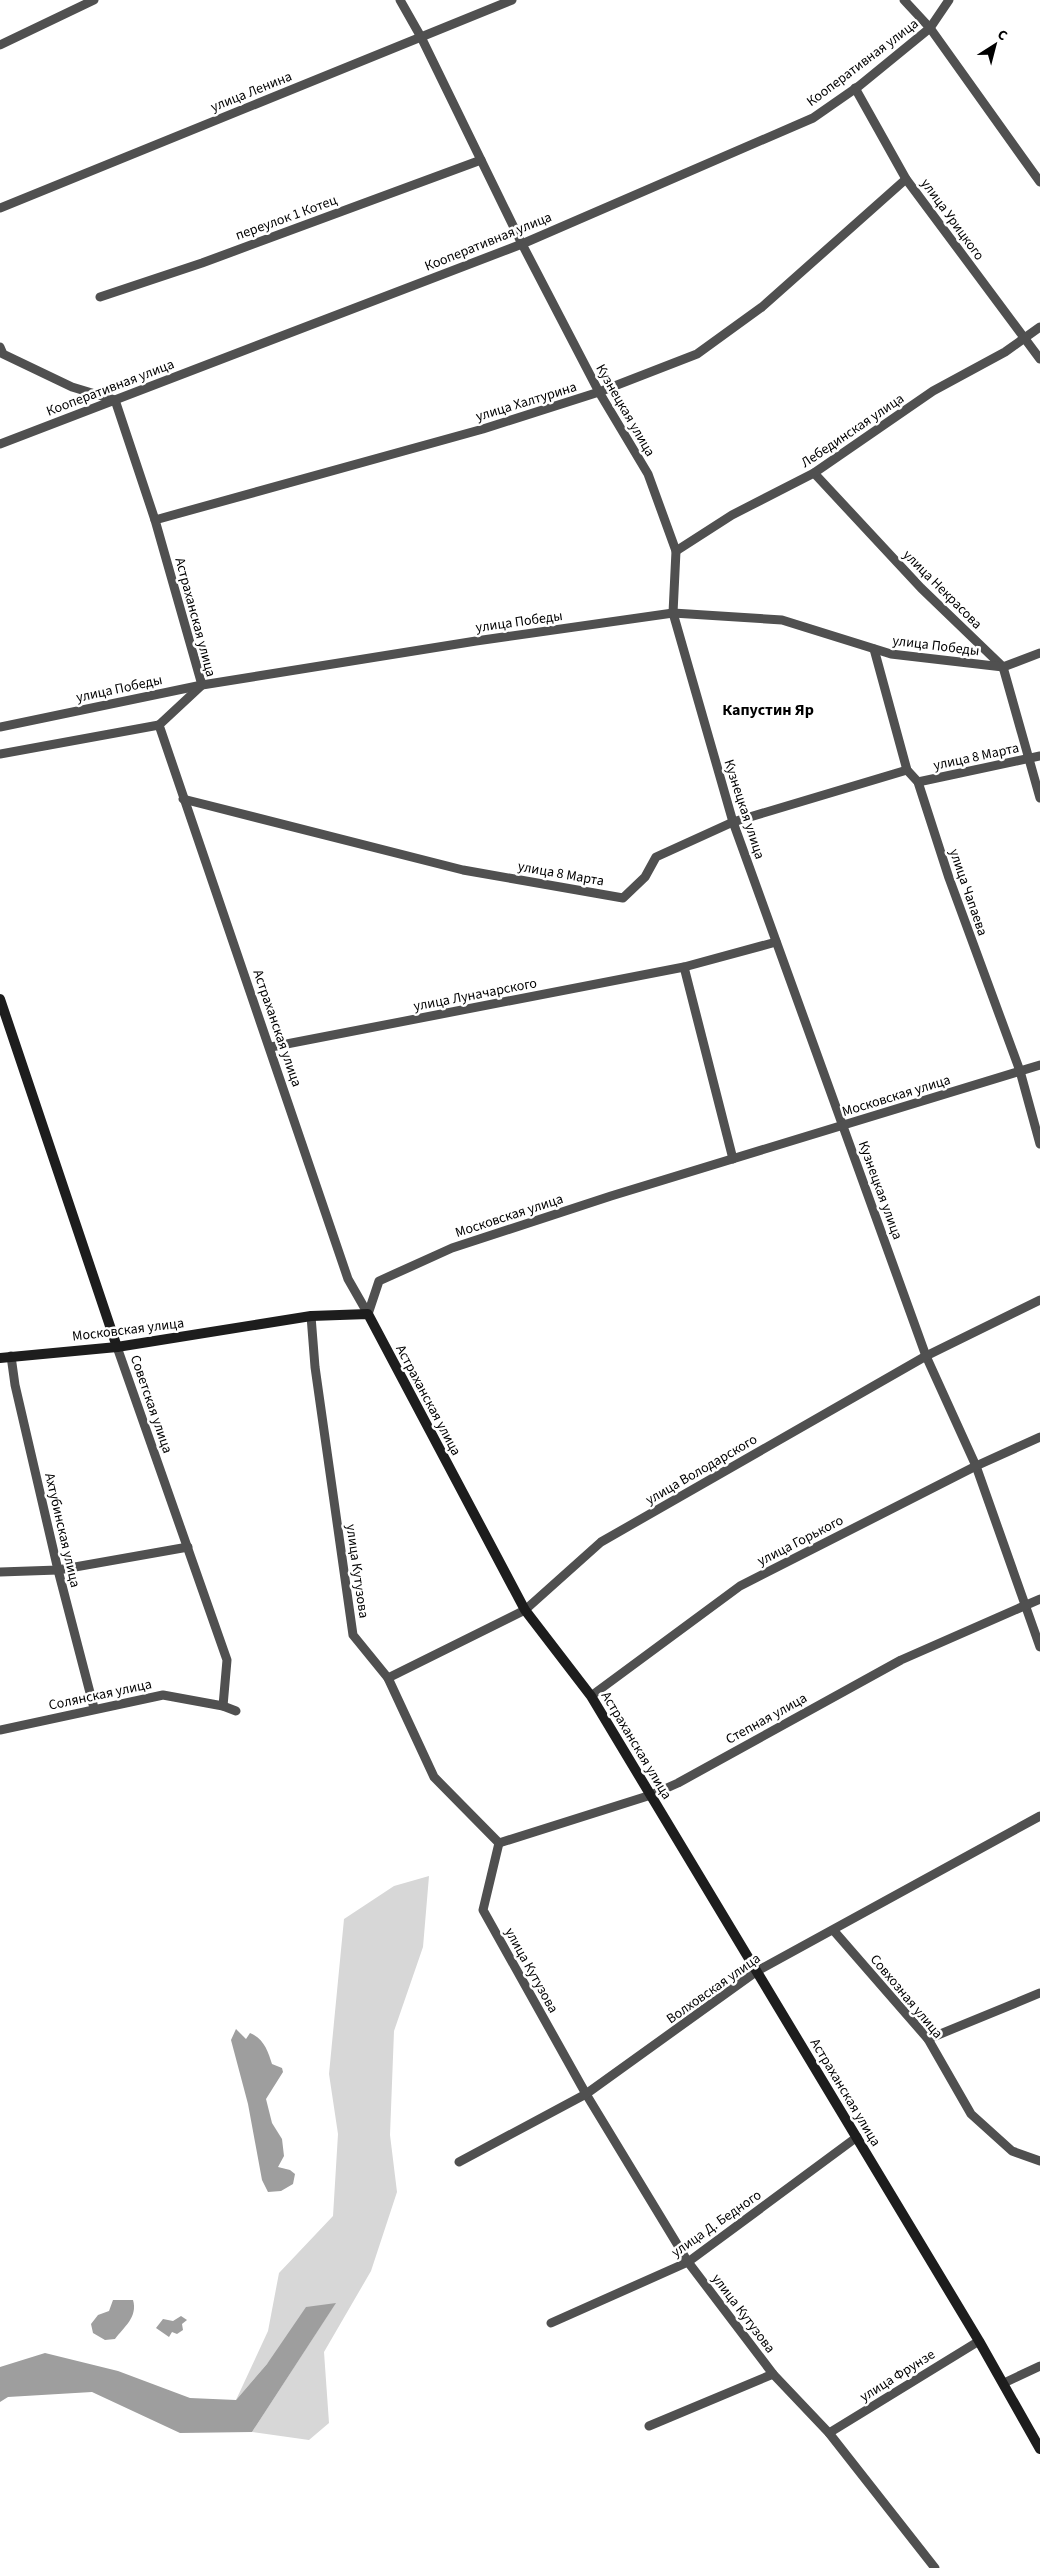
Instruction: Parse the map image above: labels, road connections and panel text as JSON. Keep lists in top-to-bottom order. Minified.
{"streets":{"street":["Кооперативная улица","улица Ленина","переулок 1 Котец","улица Урицкого","улица Халтурина","Кузнецкая улица","Лебединская улица","улица Некрасова","Астраханская улица","улица Победы","улица 8 Марта","улица Чапаева","улица Луначарского","Московская улица","Советская улица","улица Володарского","Ахтубинская улица","улица Горького","улица Кутузова","Солянская улица","Степная улица","Волховская улица","Совхозная улица","улица Д. Бедного","улица Фрунзе"]},"crossings":[["Кооперативная улица","улица Урицкого"],["Кооперативная улица","Кузнецкая улица"],["Кооперативная улица","Астраханская улица"],["улица Ленина","Кузнецкая улица"],["переулок 1 Котец","Кузнецкая улица"],["улица Урицкого","улица Халтурина"],["улица Урицкого","Лебединская улица"],["улица Халтурина","Кузнецкая улица"],["улица Халтурина","Астраханская улица"],["Кузнецкая улица","Лебединская улица"],["Кузнецкая улица","улица Победы"],["Кузнецкая улица","улица 8 Марта"],["Кузнецкая улица","улица Луначарского"],["Кузнецкая улица","Московская улица"],["Кузнецкая улица","улица Володарского"],["Кузнецкая улица","улица Горького"],["Кузнецкая улица","Степная улица"],["Лебединская улица","улица Некрасова"],["улица Некрасова","улица Победы"],["Астраханская улица","улица Победы"],["Астраханская улица","улица 8 Марта"],["Астраханская улица","улица Луначарского"],["Астраханская улица","Московская улица"],["Астраханская улица","улица Володарского"],["Астраханская улица","улица Горького"],["Астраханская улица","Степная улица"],["Астраханская улица","Волховская улица"],["Астраханская улица","улица Д. Бедного"],["Астраханская улица","улица Фрунзе"],["улица Победы","улица Чапаева"],["улица 8 Марта","улица Чапаева"],["улица Чапаева","Московская улица"],["Московская улица","Советская улица"],["Московская улица","Ахтубинская улица"],["Московская улица","улица Кутузова"],["Советская улица","Солянская улица"],["улица Володарского","улица Кутузова"],["Ахтубинская улица","Солянская улица"],["улица Кутузова","Степная улица"],["улица Кутузова","Волховская улица"],["улица Кутузова","улица Д. Бедного"],["улица Кутузова","улица Фрунзе"],["Волховская улица","Совхозная улица"]],"districts":["Капустин Яр"],"north":"top right"}
